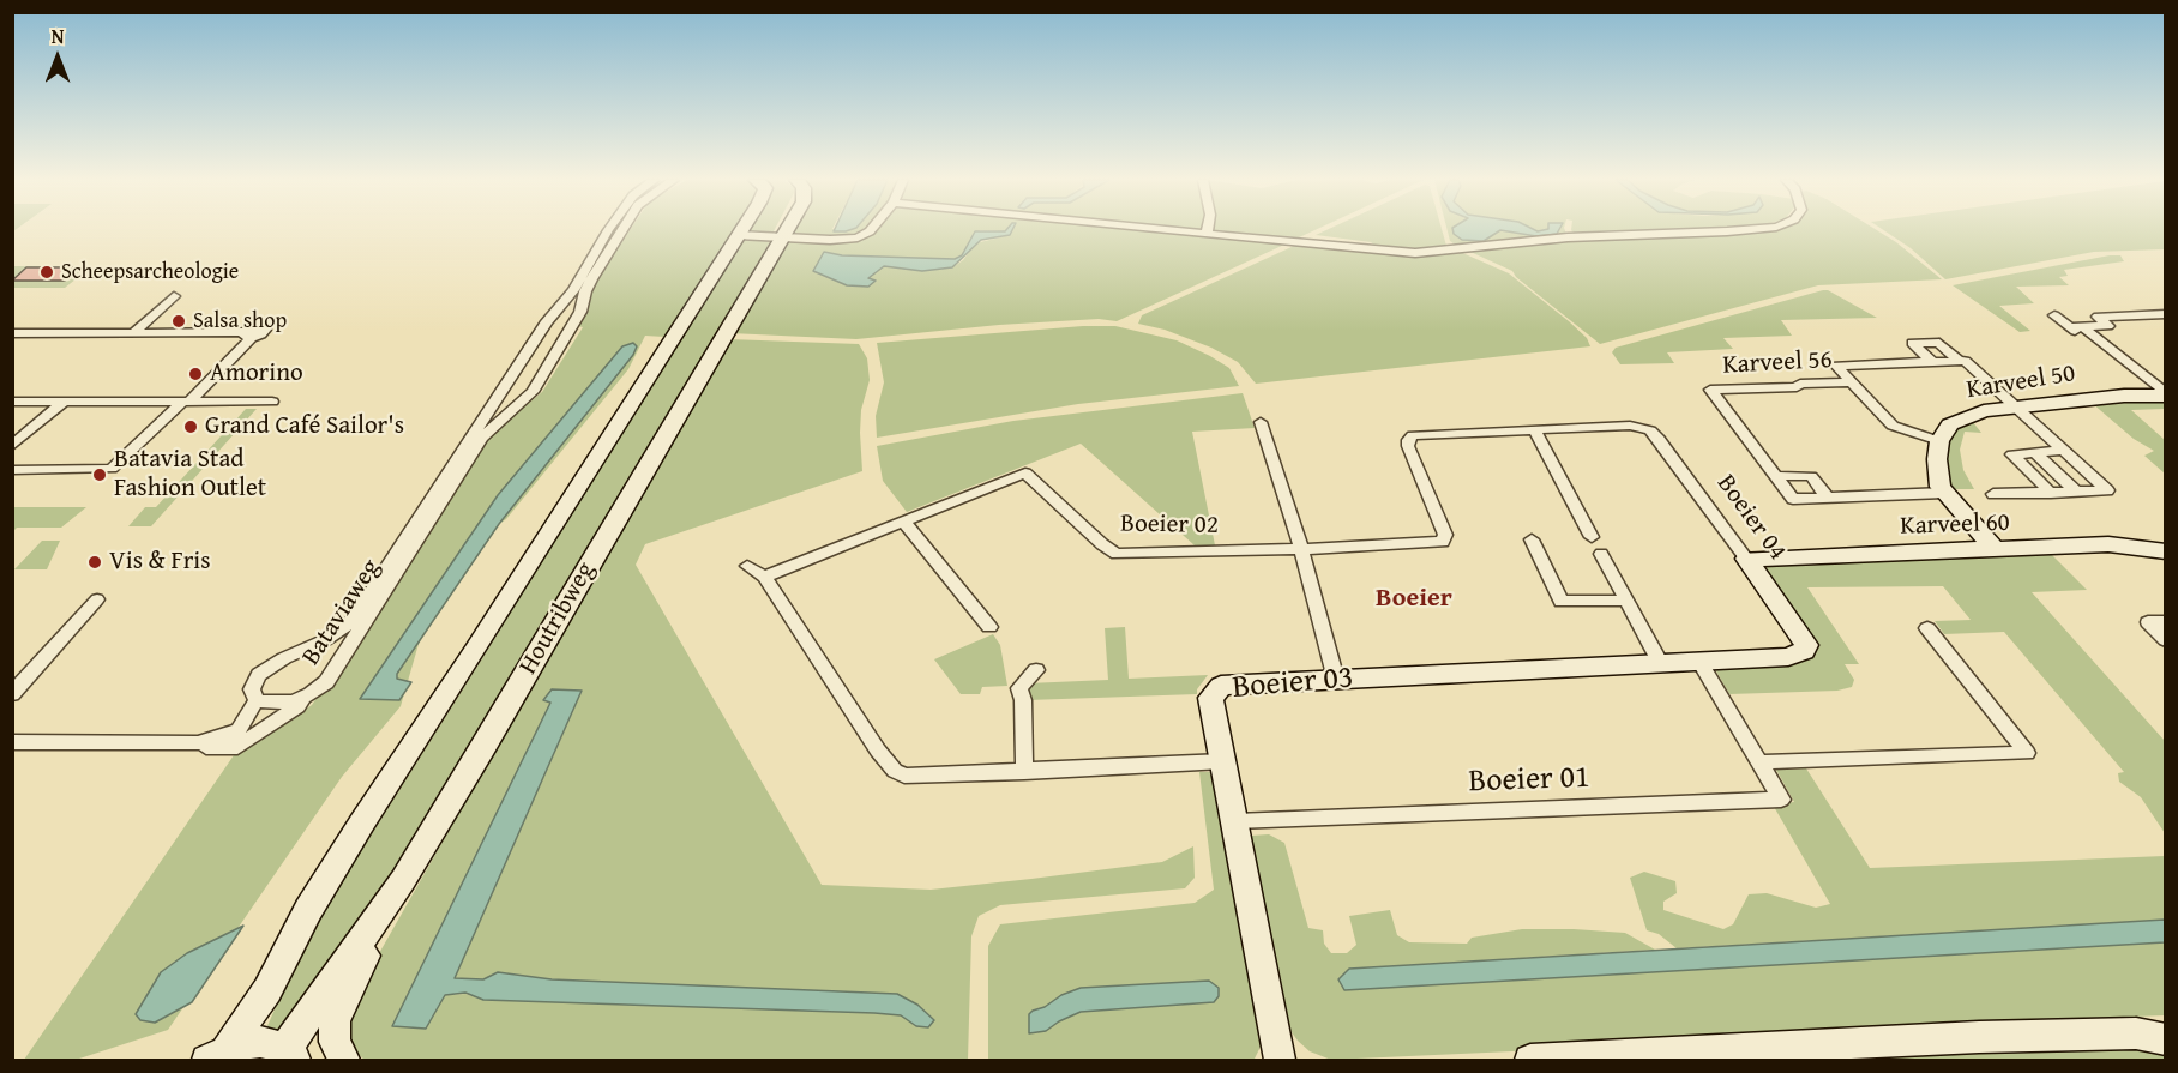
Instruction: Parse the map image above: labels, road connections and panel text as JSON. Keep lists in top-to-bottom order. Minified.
{"streets":{"main road":["Karveel 50","Boeier 04","Karveel 60","Houtribweg","Boeier 03"],"street":["Karveel 56","Boeier 02","Bataviaweg","Boeier 01"]},"crossings":[["Karveel 56","Karveel 50"],["Boeier 04","Boeier 02"],["Boeier 04","Karveel 60"],["Boeier 04","Boeier 03"],["Boeier 04","Boeier 01"],["Boeier 03","Boeier 01"]],"districts":["Boeier"],"places":["Scheepsarcheologie","Salsa shop","Amorino","Grand Café Sailor's","Batavia Stad Fashion Outlet","Vis & Fris"],"north":"top"}
